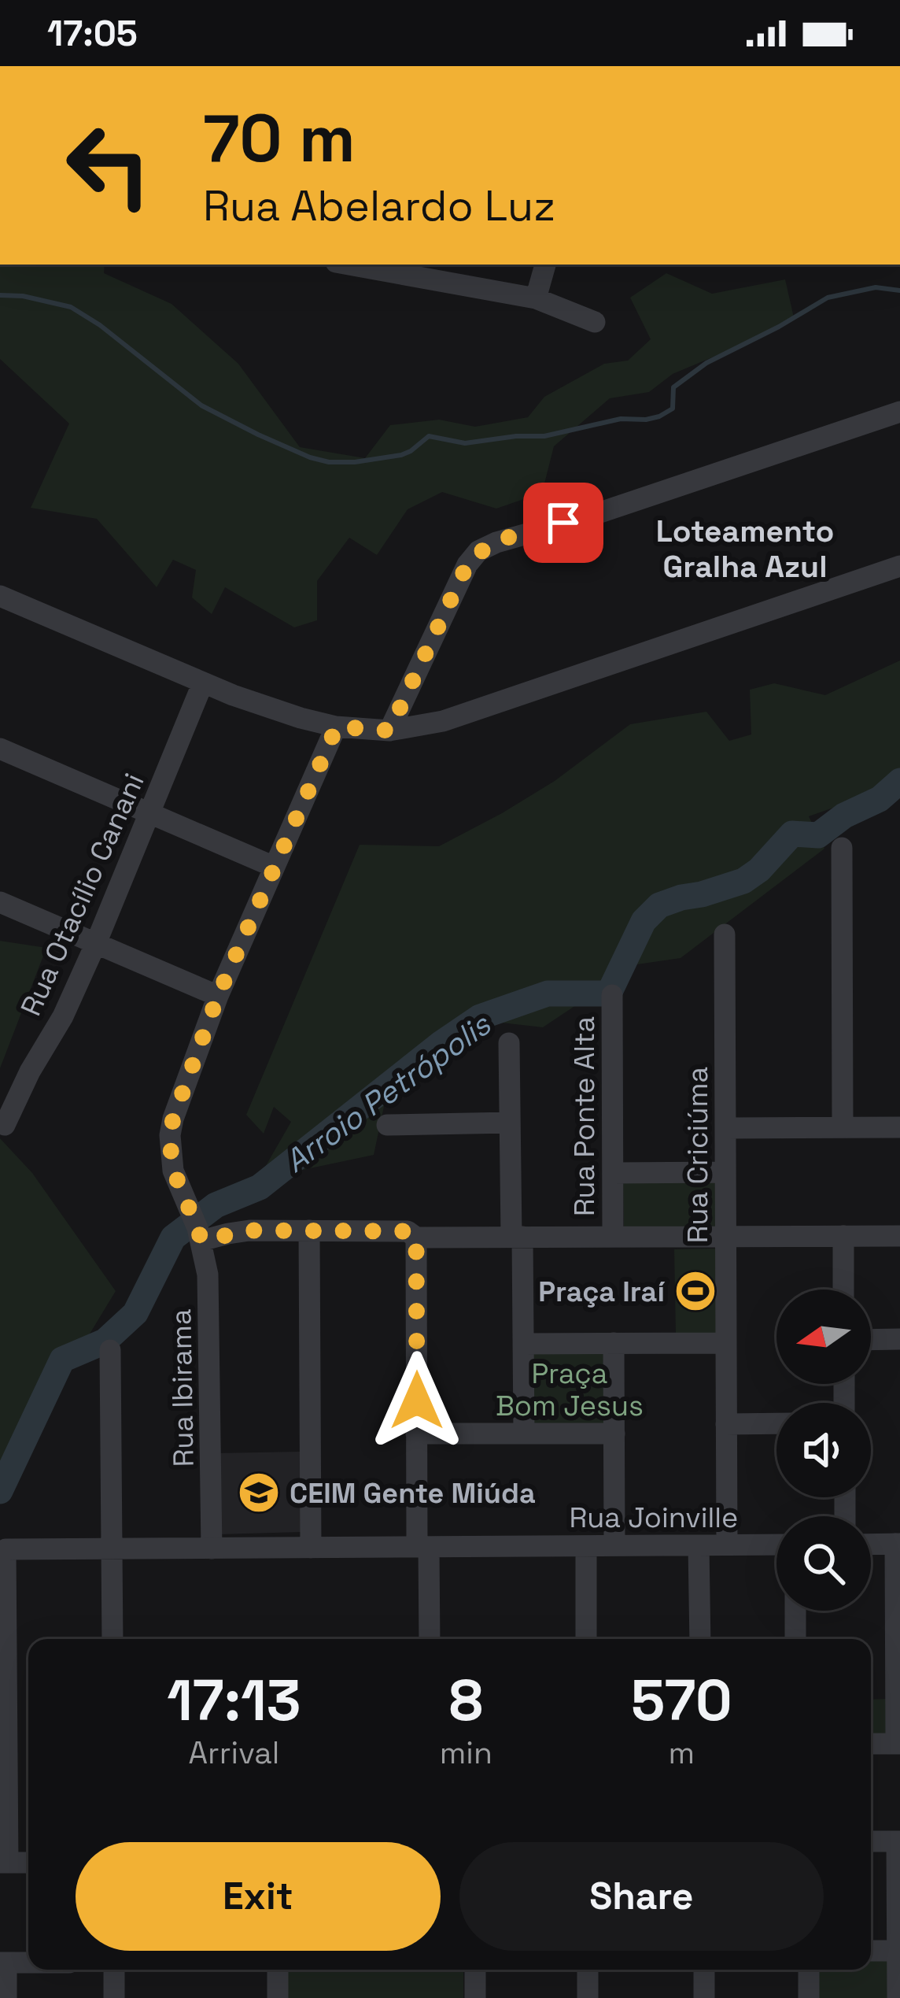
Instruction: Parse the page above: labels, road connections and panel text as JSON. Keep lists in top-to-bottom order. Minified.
{"streets":{"street":["Rua Otacílio Canani","Rua Ponte Alta","Rua Criciúma","Rua Ibirama","Rua Joinville"]},"crossings":[["Rua Criciúma","Rua Joinville"],["Rua Ibirama","Rua Joinville"]],"districts":["Loteamento Gralha Azul"],"water":["Arroio Petrópolis"],"parks":["Praça Bom Jesus"],"places":{"sports":["Praça Iraí"],"school or university":["CEIM Gente Miúda"]},"north":"left","page":{"status":"17:05","turn":["70 m","Rua Abelardo Luz"],"eta":["17:13","Arrival","8","min","570","m"],"buttons":["Exit","Share"]}}
